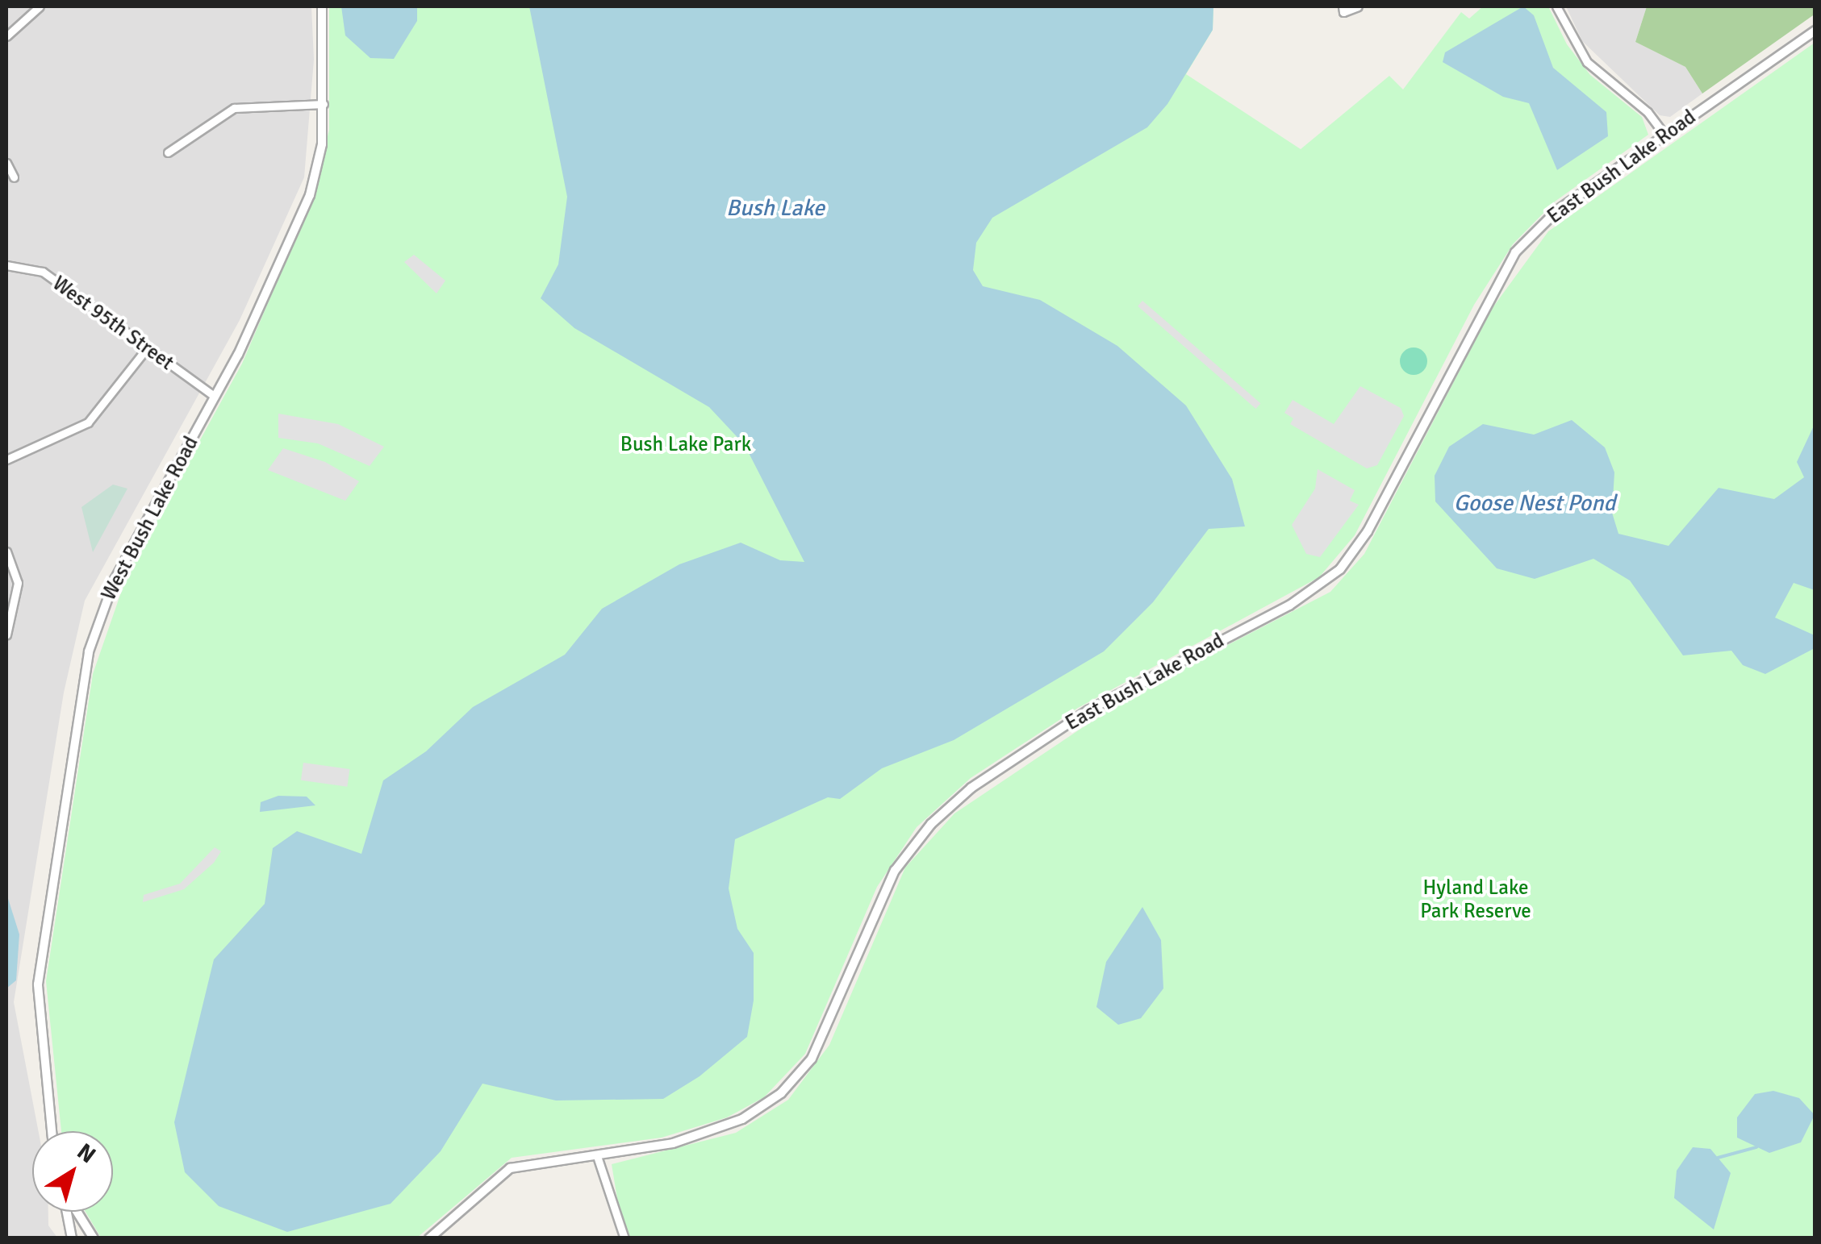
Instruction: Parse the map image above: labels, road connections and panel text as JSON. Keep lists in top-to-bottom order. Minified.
{"streets":{"street":["East Bush Lake Road","West 95th Street","West Bush Lake Road"]},"crossings":[["West 95th Street","West Bush Lake Road"]],"water":["Bush Lake","Goose Nest Pond"],"parks":["Bush Lake Park","Hyland Lake Park Reserve"],"north":"top right"}
